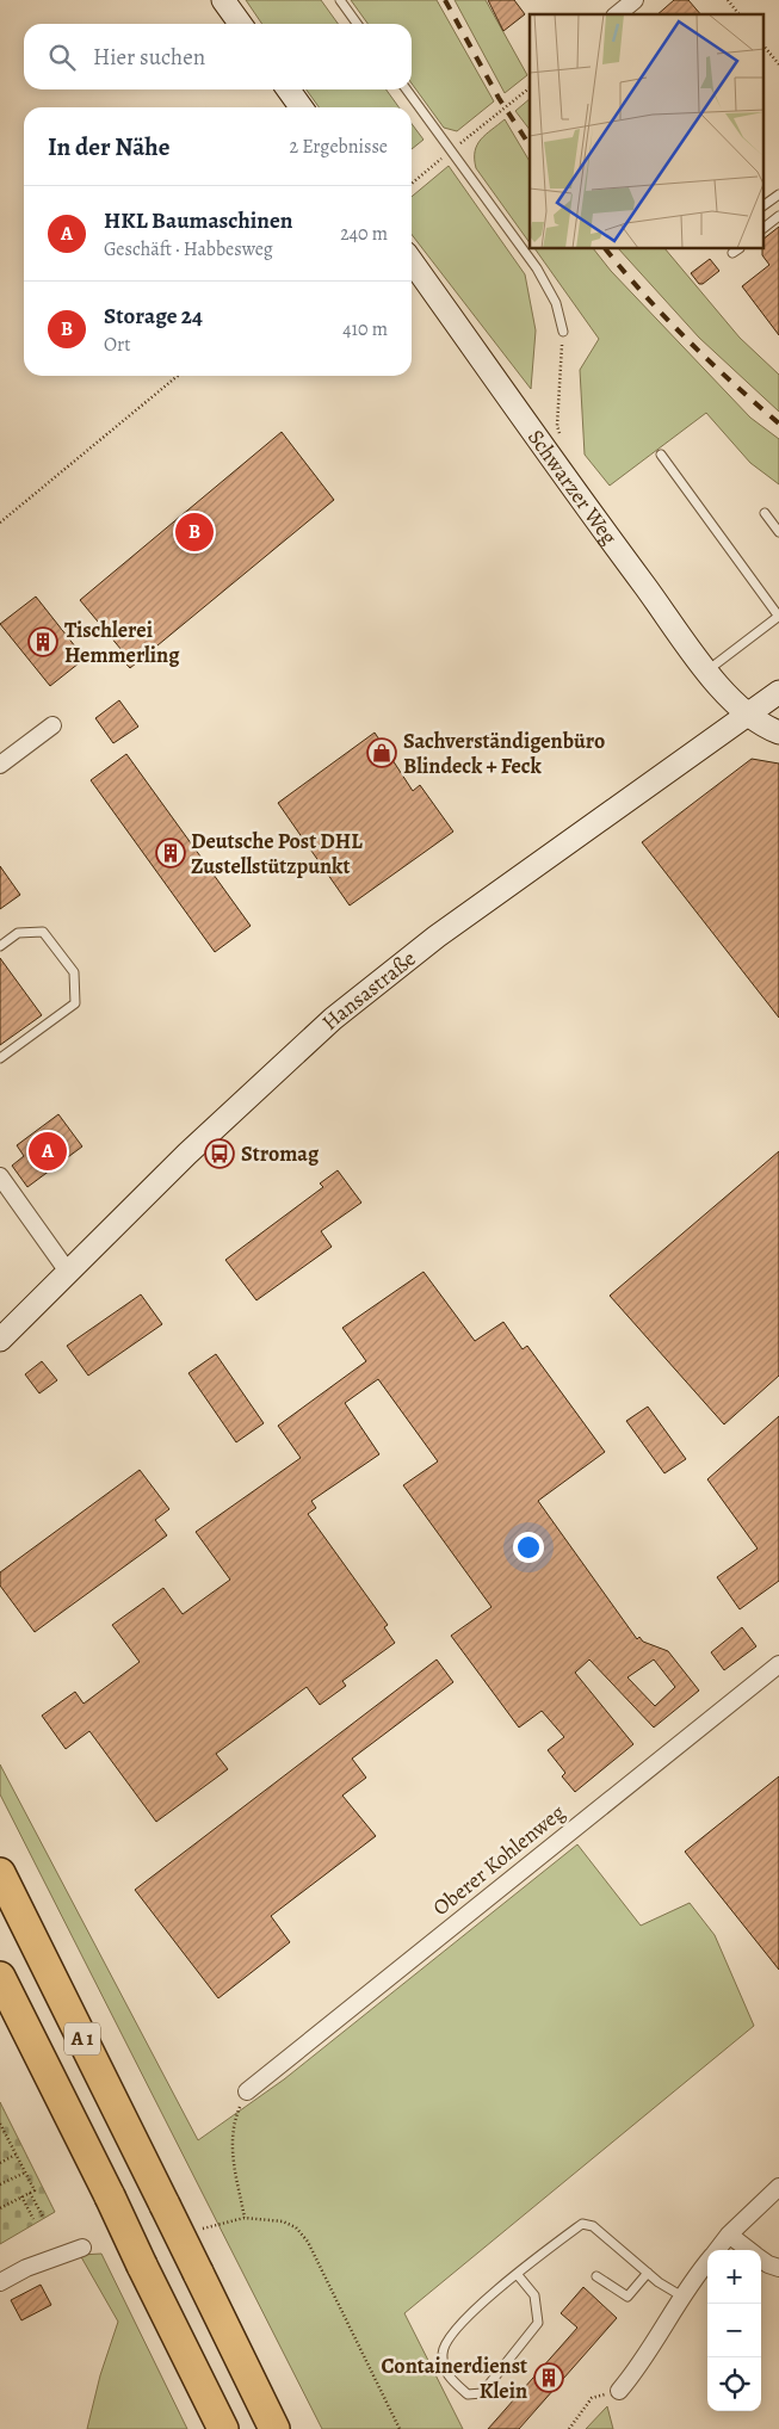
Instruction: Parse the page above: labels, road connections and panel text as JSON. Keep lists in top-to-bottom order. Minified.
{"streets":{"highway":["A 1"],"main road":["Schwarzer Weg","Hansastraße"],"street":["Oberer Kohlenweg"]},"crossings":[["Schwarzer Weg","Hansastraße"]],"places":{"building":["Tischlerei Hemmerling","Deutsche Post DHL Zustellstützpunkt","Containerdienst Klein"],"shop":["Sachverständigenbüro Blindeck + Feck"],"bus stop":["Stromag"]},"page":{"search":"Hier suchen","heading":["In der Nähe","2 Ergebnisse"],"list":[{"mark":"A","name":"HKL Baumaschinen","note":"Geschäft · Habbesweg","value":"240 m"},{"mark":"B","name":"Storage 24","note":"Ort","value":"410 m"}],"pins":["B","A"],"map_buttons":["+","−"]}}
